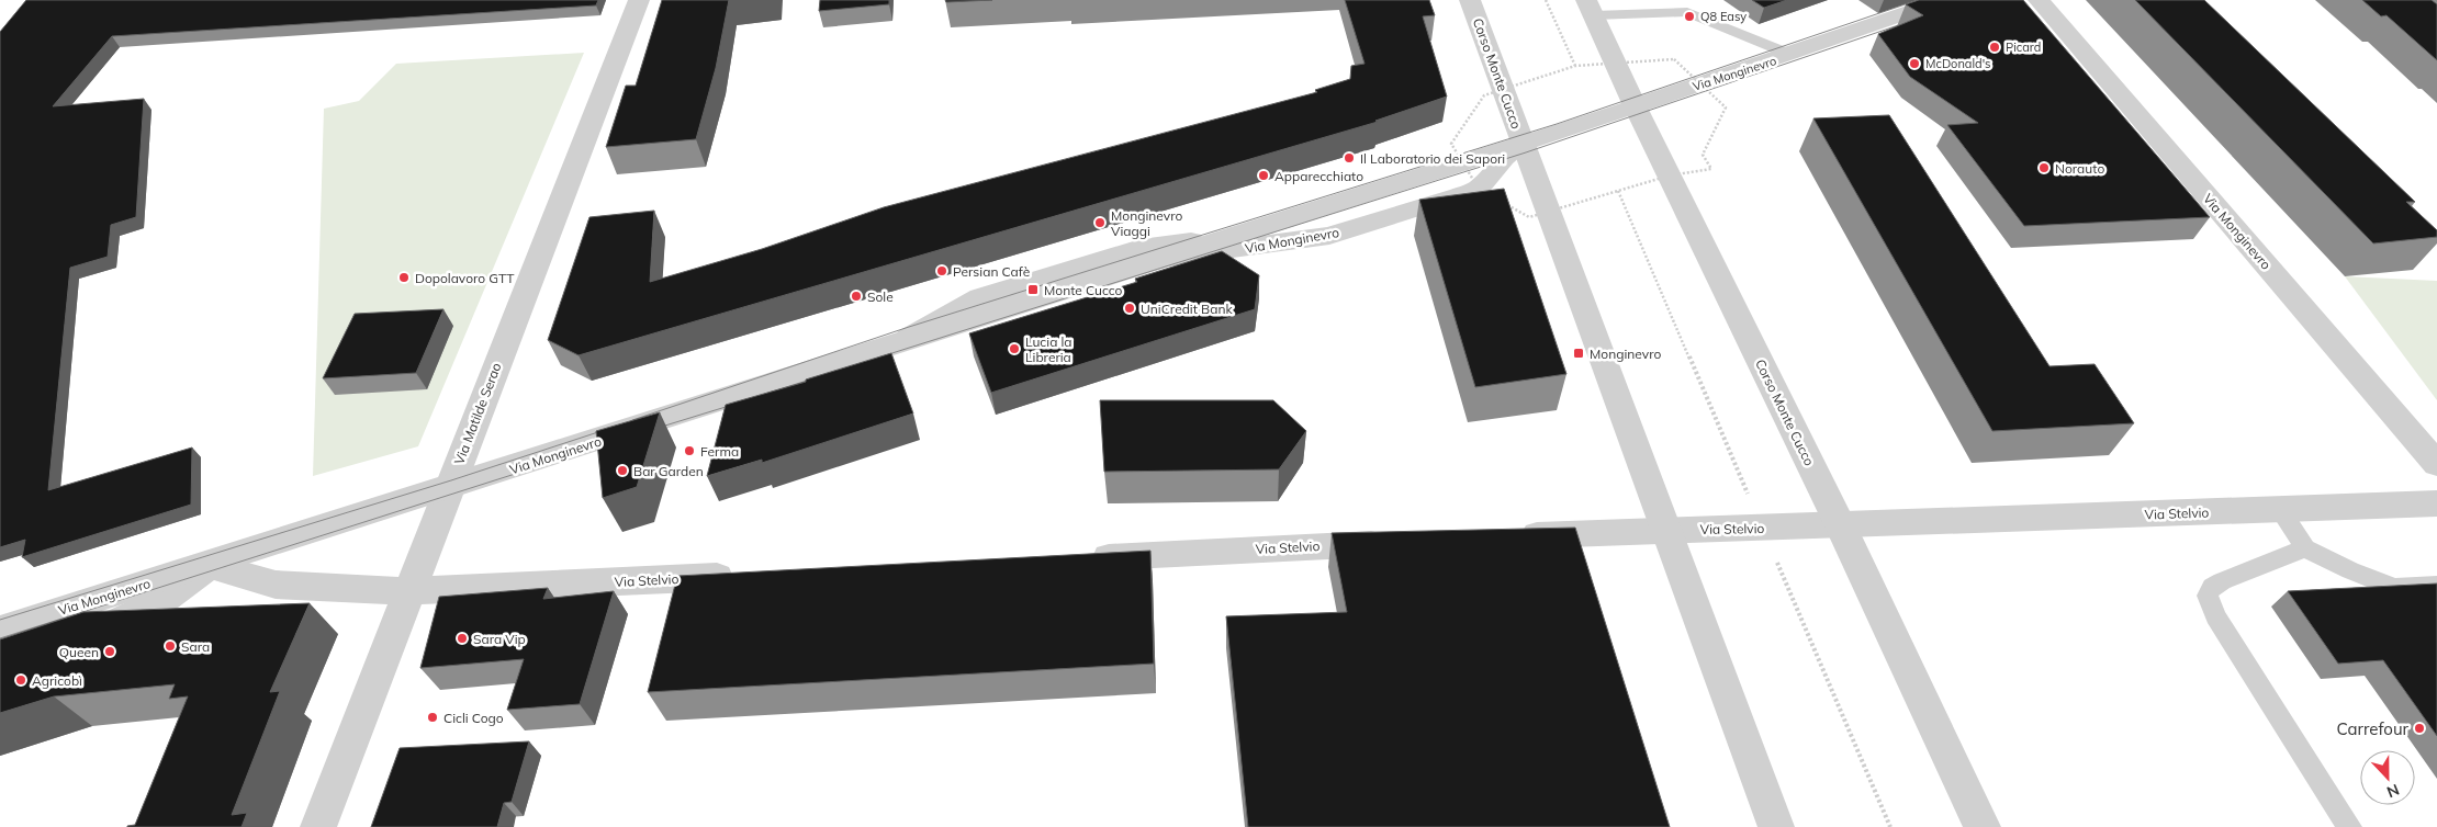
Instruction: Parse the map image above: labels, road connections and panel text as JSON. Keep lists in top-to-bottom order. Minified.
{"streets":{"street":["Corso Monte Cucco","Via Monginevro","Via Matilde Serao","Via Stelvio"]},"crossings":[["Corso Monte Cucco","Via Monginevro"],["Corso Monte Cucco","Via Stelvio"],["Via Monginevro","Via Matilde Serao"],["Via Monginevro","Via Stelvio"],["Via Matilde Serao","Via Stelvio"]],"places":{"other":["Q8 Easy","Picard","McDonald's","Il Laboratorio dei Sapori","Norauto","Apparecchiato","Monginevro Viaggi","Persian Cafè","Dopolavoro GTT","Sole","UniCredit Bank","Lucia la Libreria","Ferma","Bar Garden","Sara Vip","Sara","Queen","Agricobì","Cicli Cogo","Carrefour"],"transit":["Monte Cucco","Monginevro"]},"north":"bottom"}
